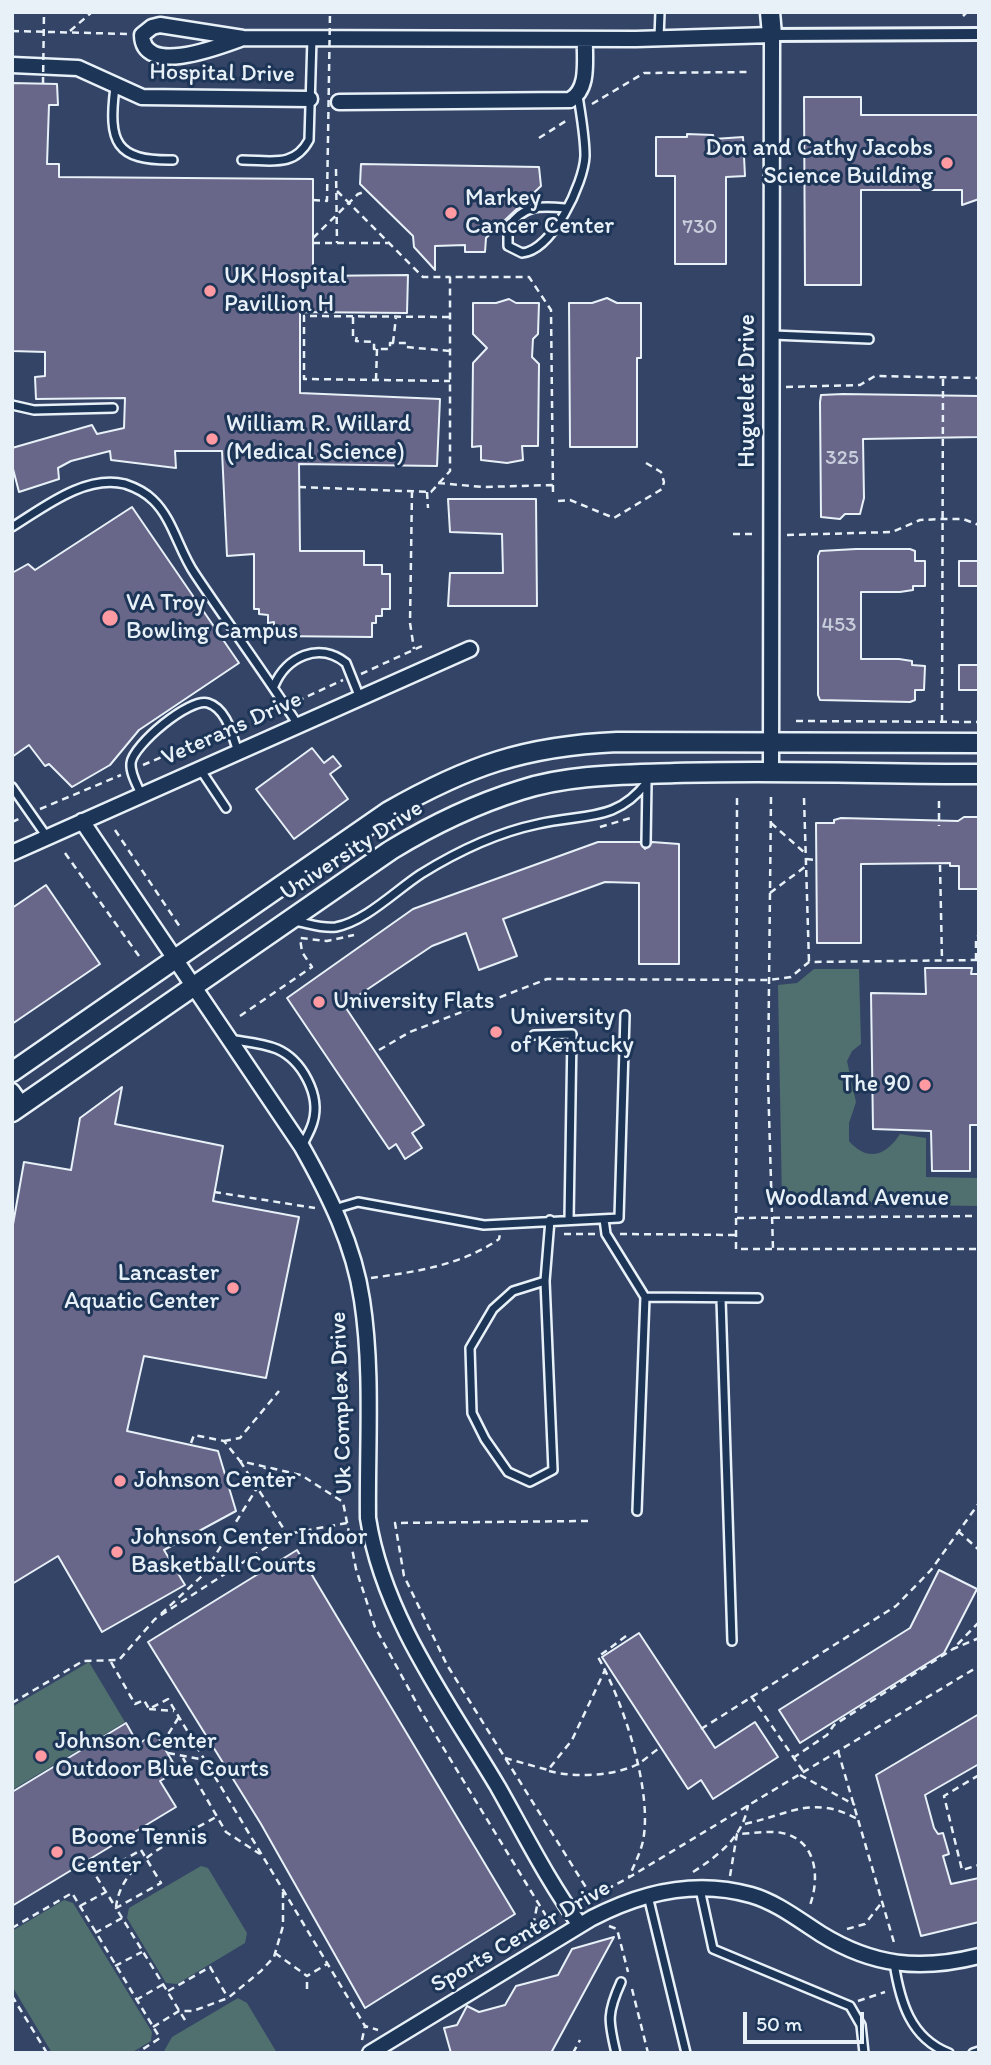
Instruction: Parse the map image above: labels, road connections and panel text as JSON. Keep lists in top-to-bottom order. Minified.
{"streets":{"street":["Hospital Drive","Huguelet Drive","Veterans Drive","University Drive","Uk Complex Drive","Sports Center Drive"],"path":["Woodland Avenue"]},"crossings":[["Huguelet Drive","University Drive"],["Veterans Drive","Uk Complex Drive"],["University Drive","Uk Complex Drive"],["Uk Complex Drive","Sports Center Drive"]],"places":["Don and Cathy Jacobs Science Building","Markey Cancer Center","UK Hospital Pavillion H","William R. Willard (Medical Science)","VA Troy Bowling Campus","University Flats","University of Kentucky","The 90","Lancaster Aquatic Center","Johnson Center","Johnson Center Indoor Basketball Courts","Johnson Center Outdoor Blue Courts","Boone Tennis Center"],"house_numbers":["730","325","453"],"scale_bar":"50 m"}
